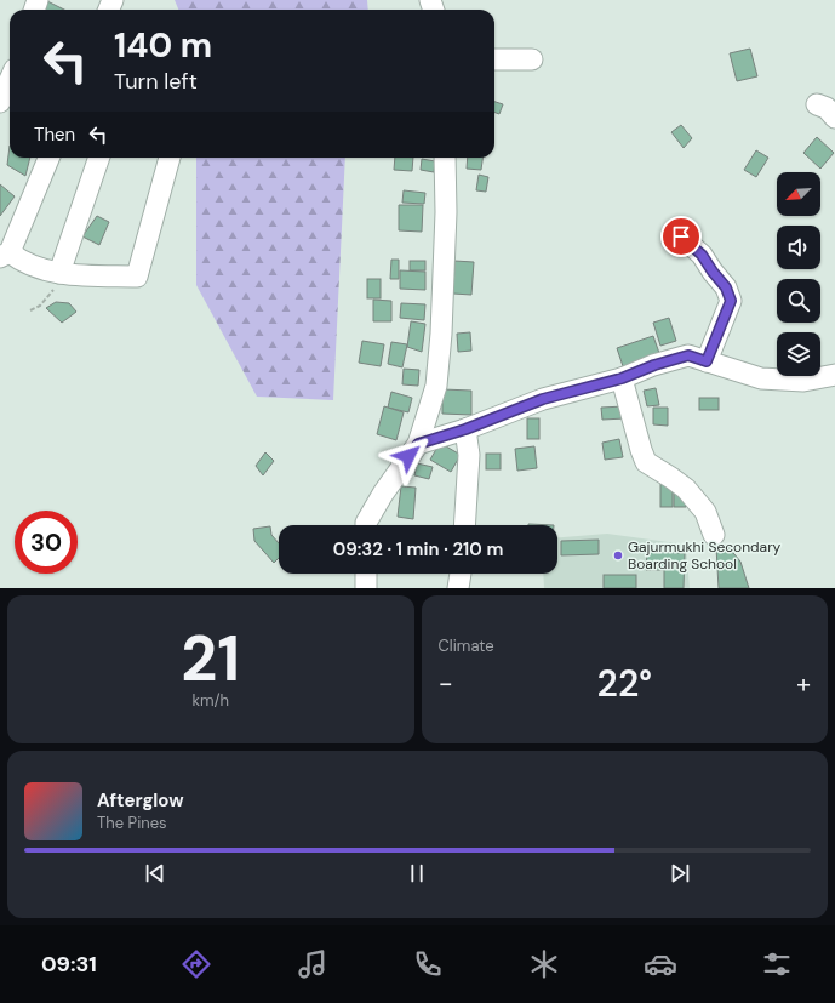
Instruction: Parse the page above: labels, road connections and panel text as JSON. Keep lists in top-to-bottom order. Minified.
{"places":["Gajurmukhi Secondary Boarding School"],"north":"bottom left","page":{"turn":["140 m","Turn left"],"then":"Then","limit":"30","trip":"09:32 · 1 min · 210 m","tile":[["21","km/h"],"Climate"],"heat":["−","22°","+"],"song":["Afterglow","The Pines"],"tabs":"09:31"}}
